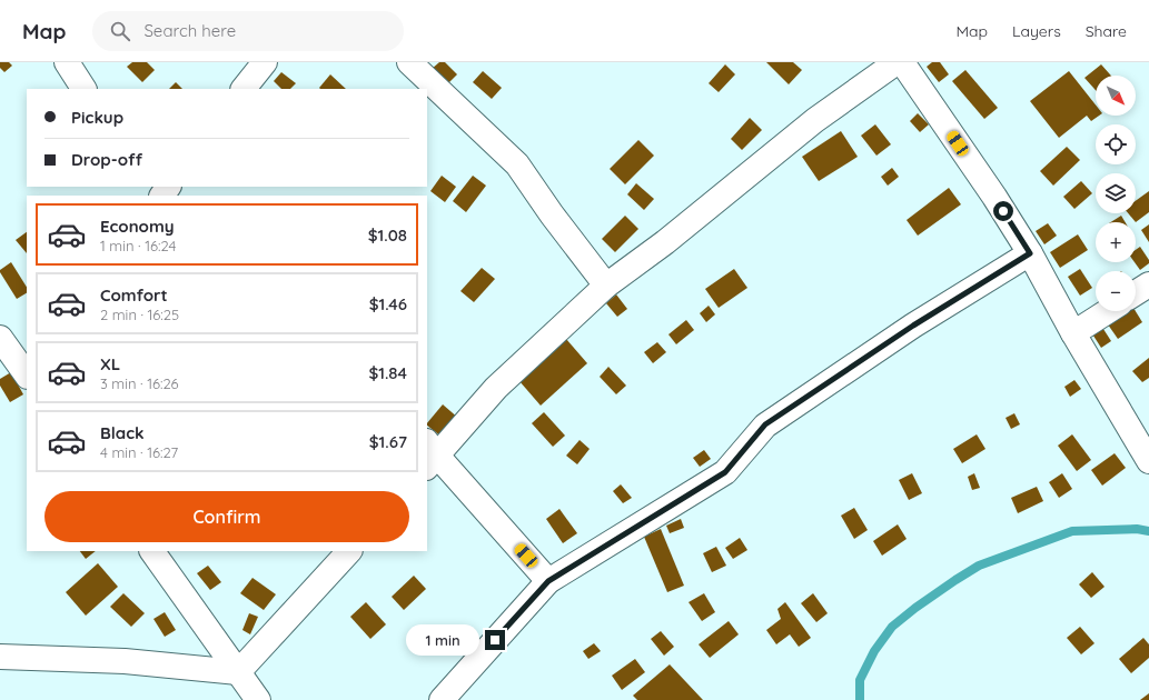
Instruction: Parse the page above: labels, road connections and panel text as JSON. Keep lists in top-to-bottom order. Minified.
{"north":"bottom right","page":{"header":"Map","search":"Search here","nav":["Map","Layers","Share"],"map_buttons":["+","−"],"banner":["Pickup","Drop-off"],"list":[{"name":"Economy","note":"1 min · 16:24","value":"$1.08"},{"name":"Comfort","note":"2 min · 16:25","value":"$1.46"},{"name":"XL","note":"3 min · 16:26","value":"$1.84"},{"name":"Black","note":"4 min · 16:27","value":"$1.67"}],"buttons":"Confirm","bubble":"1 min"}}
